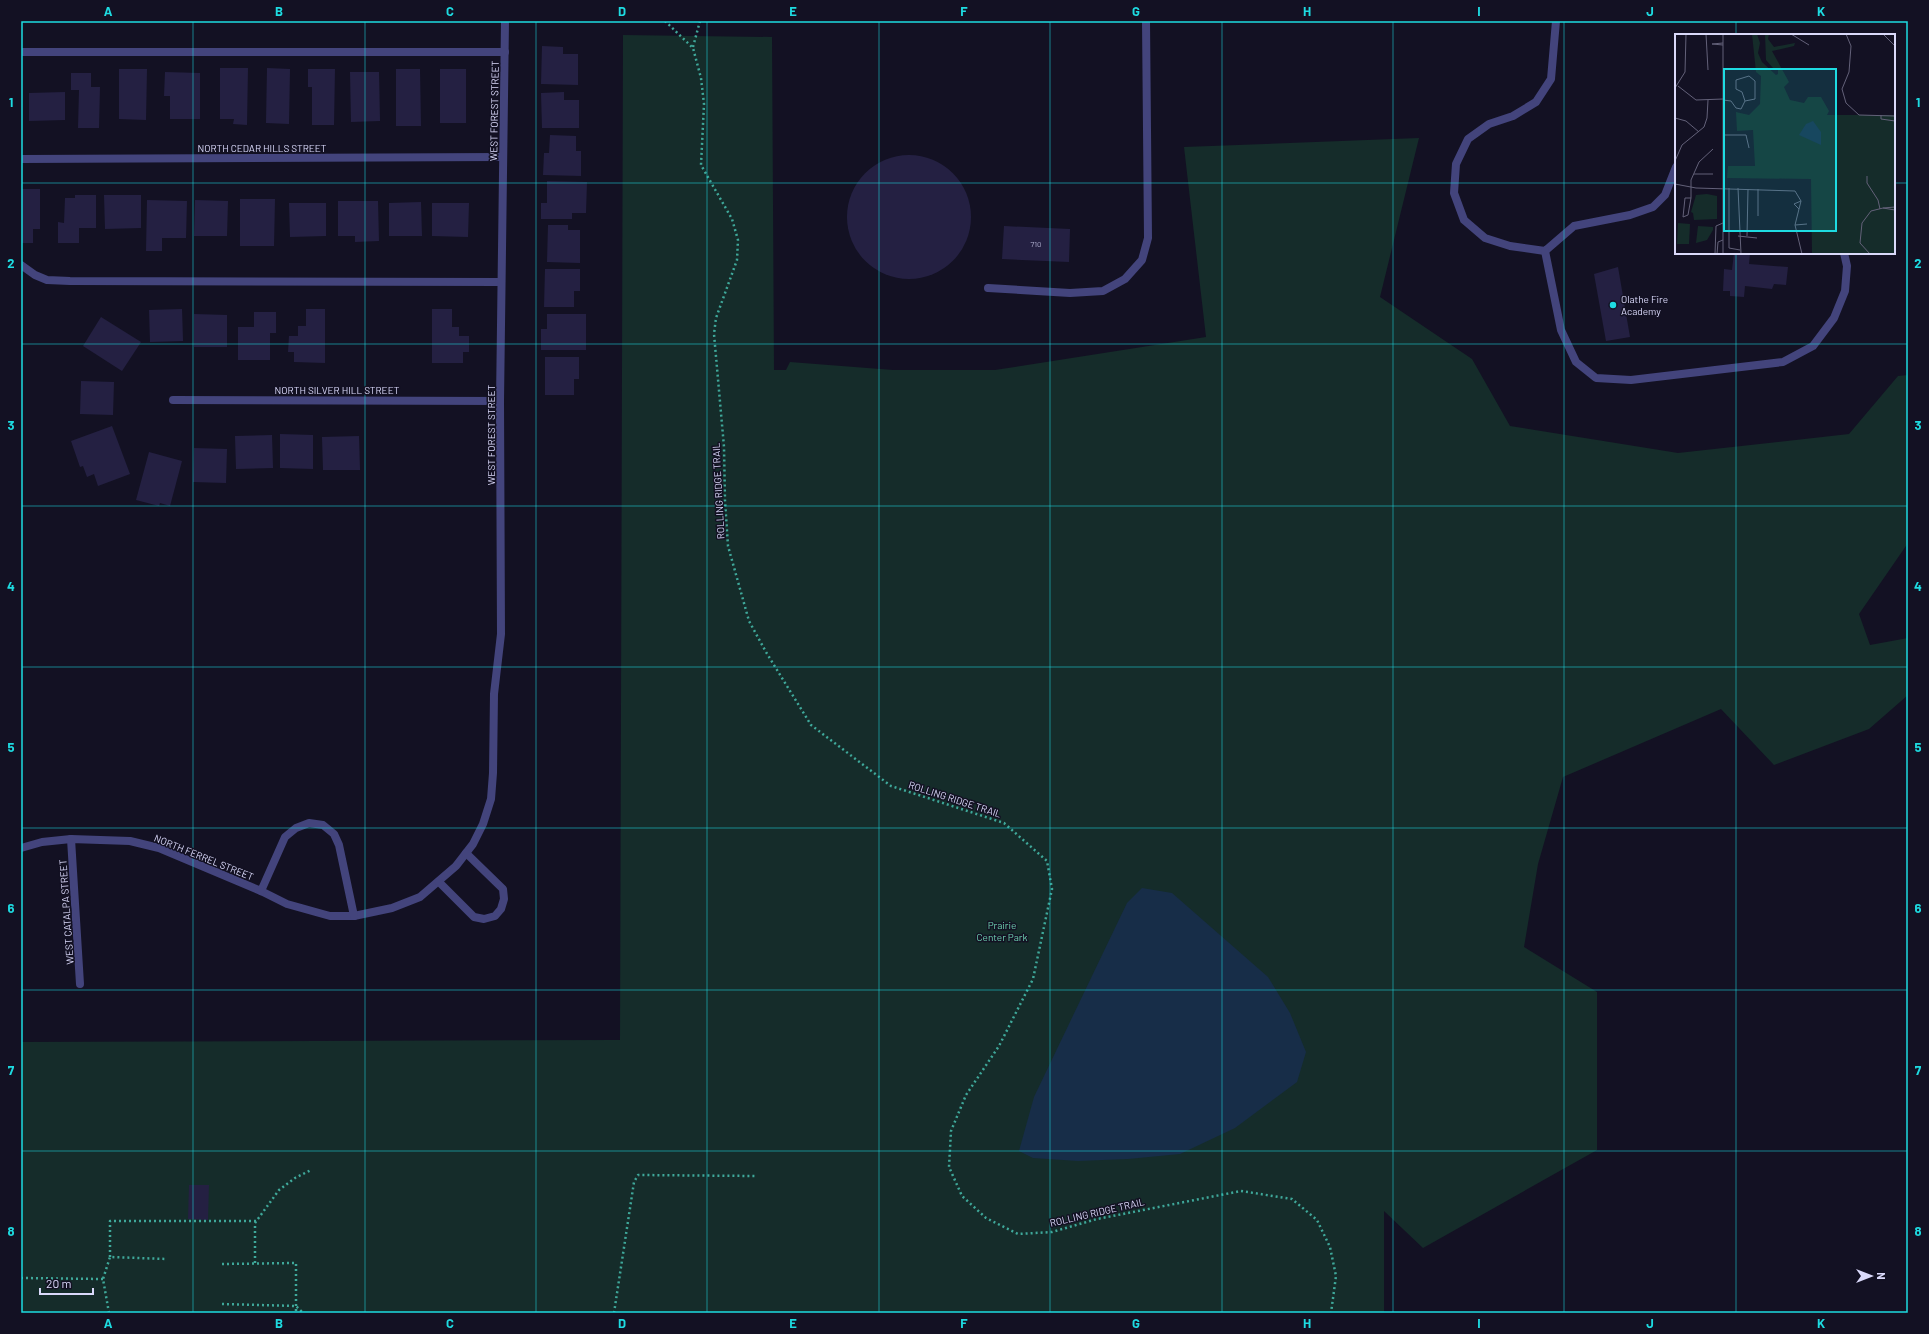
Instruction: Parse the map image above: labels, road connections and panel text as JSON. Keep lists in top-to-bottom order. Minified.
{"streets":{"street":["WEST FOREST STREET","NORTH CEDAR HILLS STREET","NORTH SILVER HILL STREET","NORTH FERREL STREET","WEST CATALPA STREET"],"path":["ROLLING RIDGE TRAIL"]},"crossings":[["WEST FOREST STREET","NORTH CEDAR HILLS STREET"],["WEST FOREST STREET","NORTH SILVER HILL STREET"],["WEST FOREST STREET","NORTH FERREL STREET"],["NORTH FERREL STREET","WEST CATALPA STREET"]],"parks":["Prairie Center Park"],"places":["Olathe Fire Academy"],"house_numbers":["710"],"scale_bar":"20 m","north":"right","grid":{"columns":["A","B","C","D","E","F","G","H","I","J","K"],"rows":["1","2","3","4","5","6","7","8"]}}
